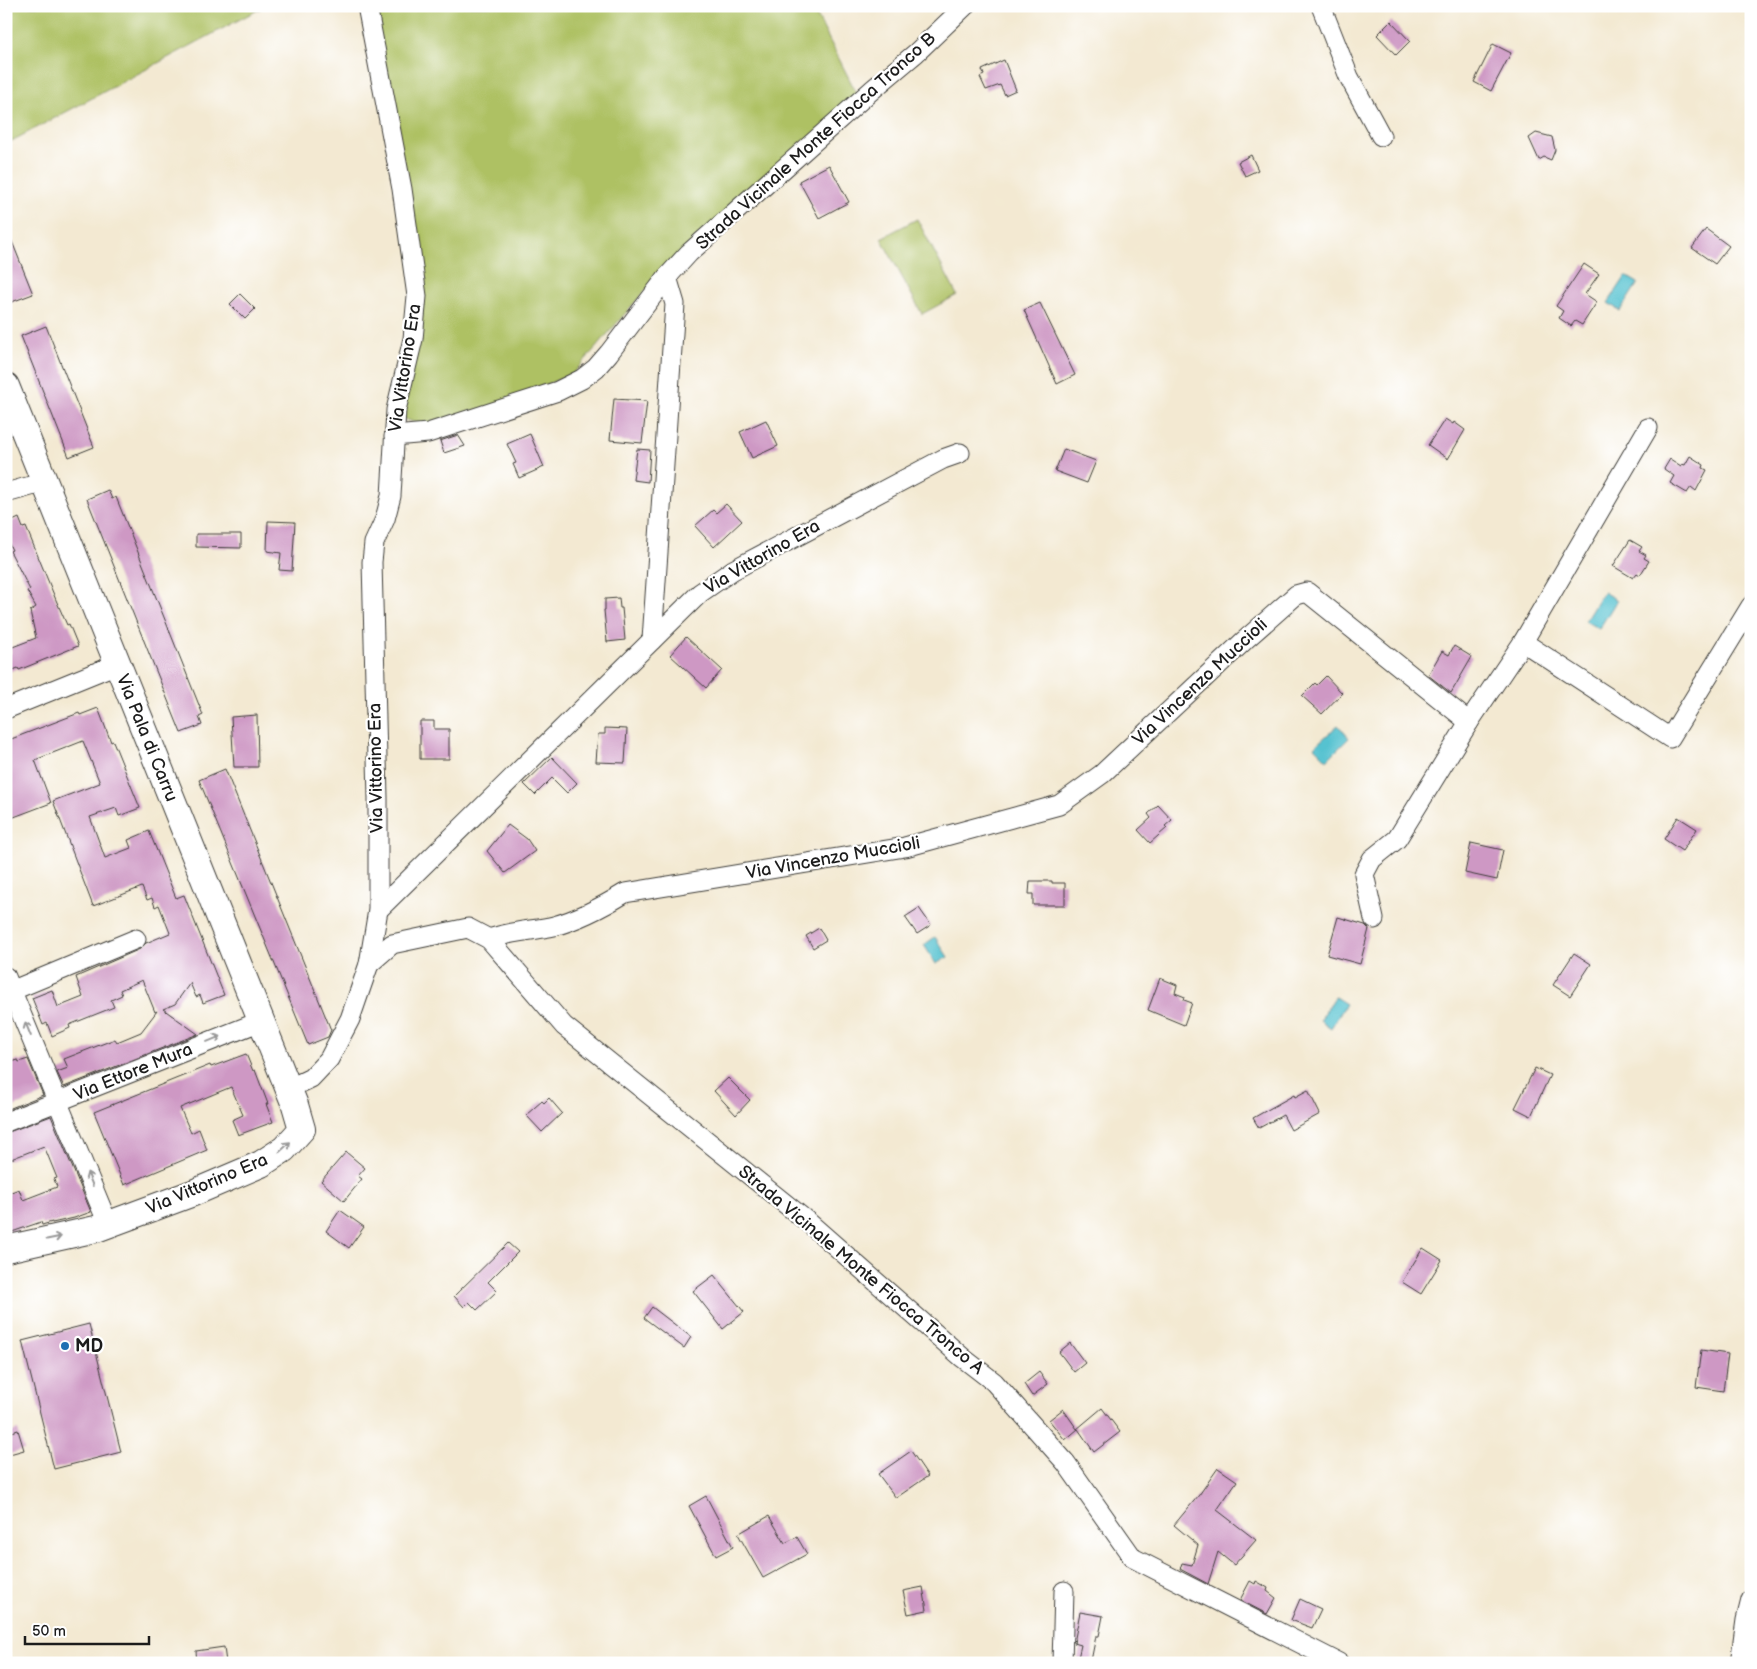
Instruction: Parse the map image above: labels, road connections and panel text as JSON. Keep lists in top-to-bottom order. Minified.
{"streets":{"street":["Strada Vicinale Monte Fiocca Tronco B","Via Vittorino Era","Via Vincenzo Muccioli","Via Pala di Carru","Via Ettore Mura","Strada Vicinale Monte Fiocca Tronco A"]},"crossings":[["Strada Vicinale Monte Fiocca Tronco B","Via Vittorino Era"],["Via Vittorino Era","Via Pala di Carru"],["Via Vittorino Era","Strada Vicinale Monte Fiocca Tronco A"],["Via Vincenzo Muccioli","Strada Vicinale Monte Fiocca Tronco A"],["Via Pala di Carru","Via Ettore Mura"]],"places":["MD"],"scale_bar":"50 m"}
